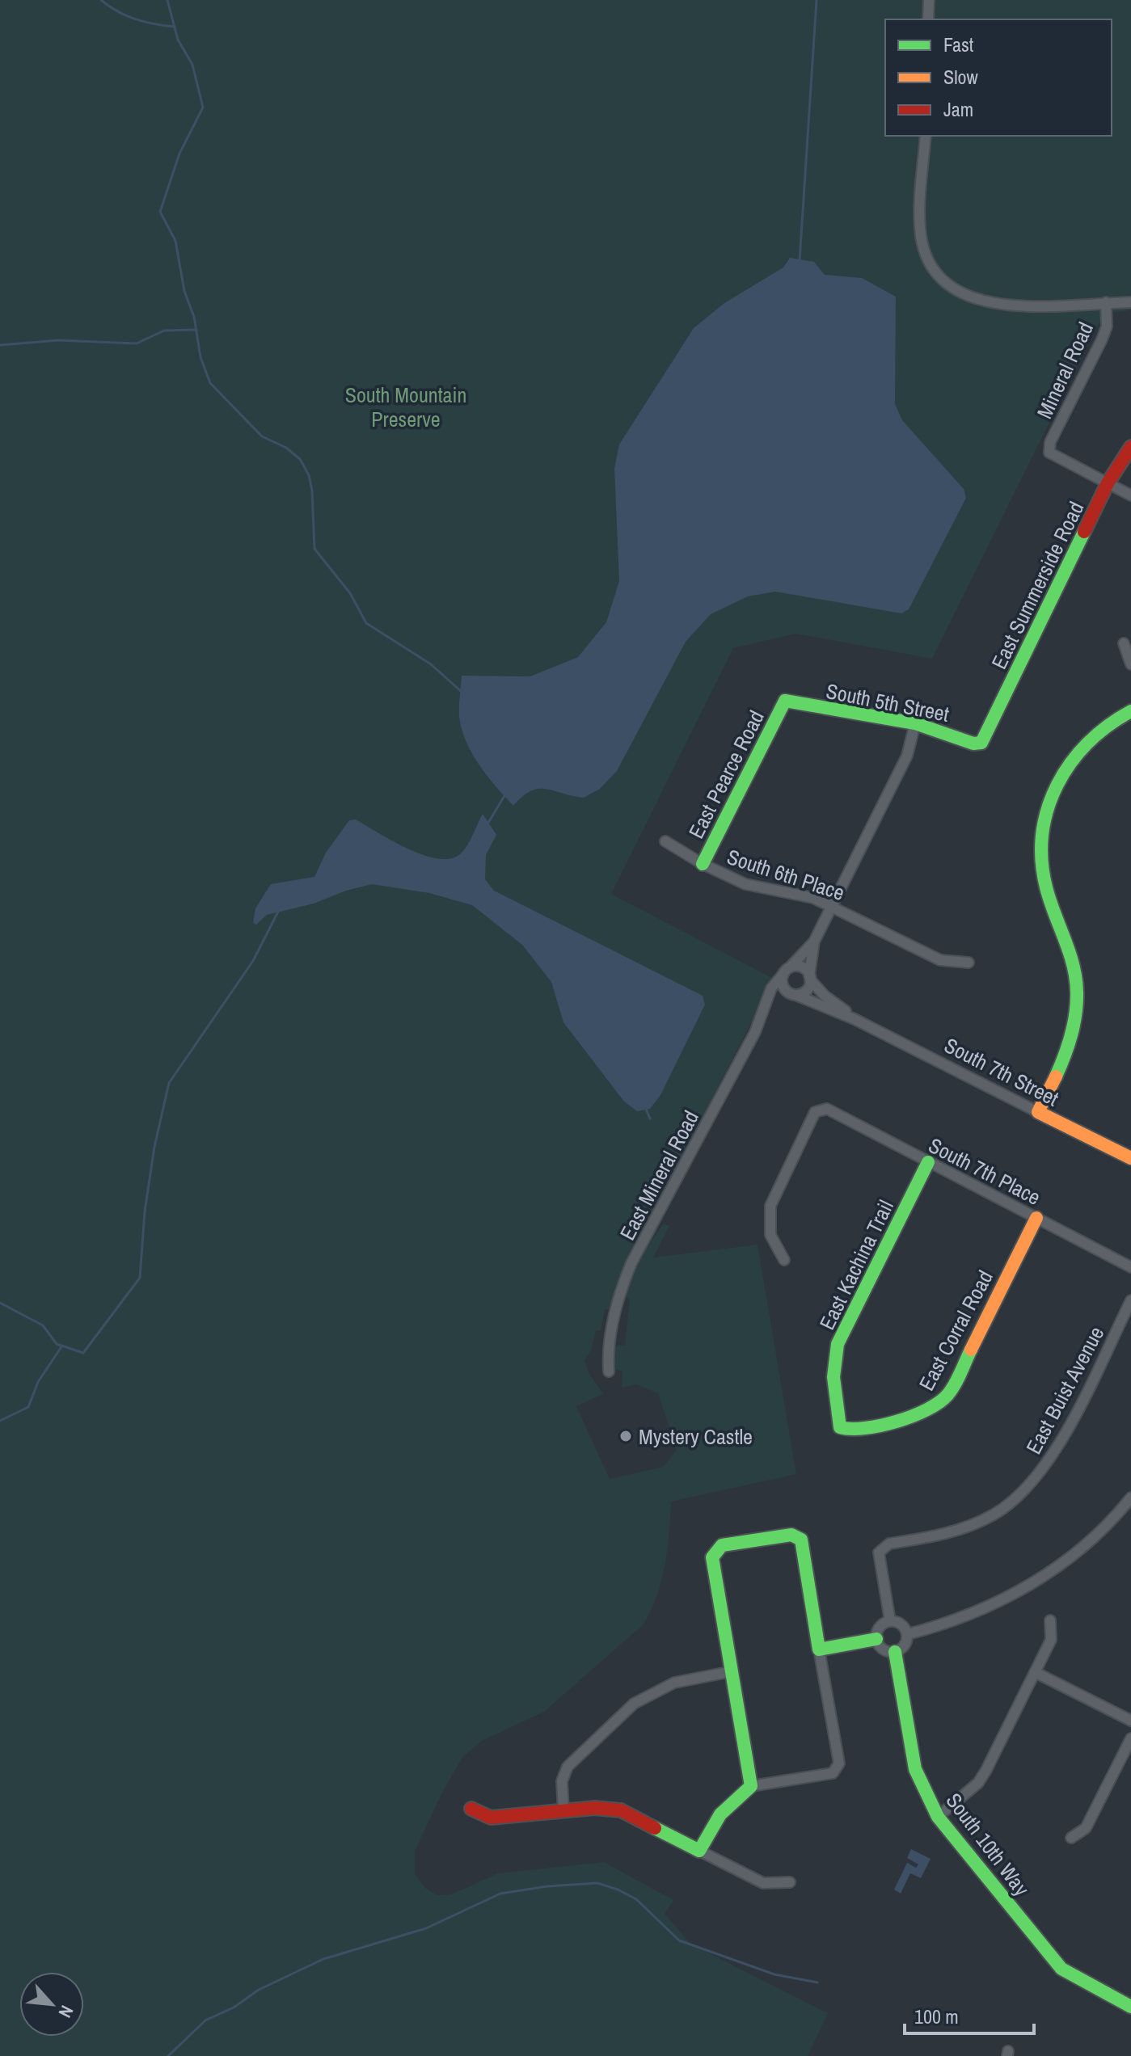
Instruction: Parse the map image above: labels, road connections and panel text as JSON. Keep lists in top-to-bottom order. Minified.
{"streets":{"street":["Mineral Road","East Summerside Road","South 5th Street","East Pearce Road","South 6th Place","South 7th Street","South 7th Place","East Mineral Road","East Kachina Trail","East Corral Road","East Buist Avenue","South 10th Way"]},"crossings":[["Mineral Road","East Summerside Road"],["East Summerside Road","South 5th Street"],["South 5th Street","East Pearce Road"],["South 5th Street","East Mineral Road"],["East Pearce Road","South 6th Place"],["South 6th Place","East Mineral Road"],["South 7th Street","East Mineral Road"],["South 7th Place","East Kachina Trail"],["South 7th Place","East Corral Road"],["East Kachina Trail","East Corral Road"],["East Buist Avenue","South 10th Way"]],"parks":["South Mountain Preserve"],"places":["Mystery Castle"],"legend":["Fast","Slow","Jam"],"scale_bar":"100 m","north":"bottom right"}
